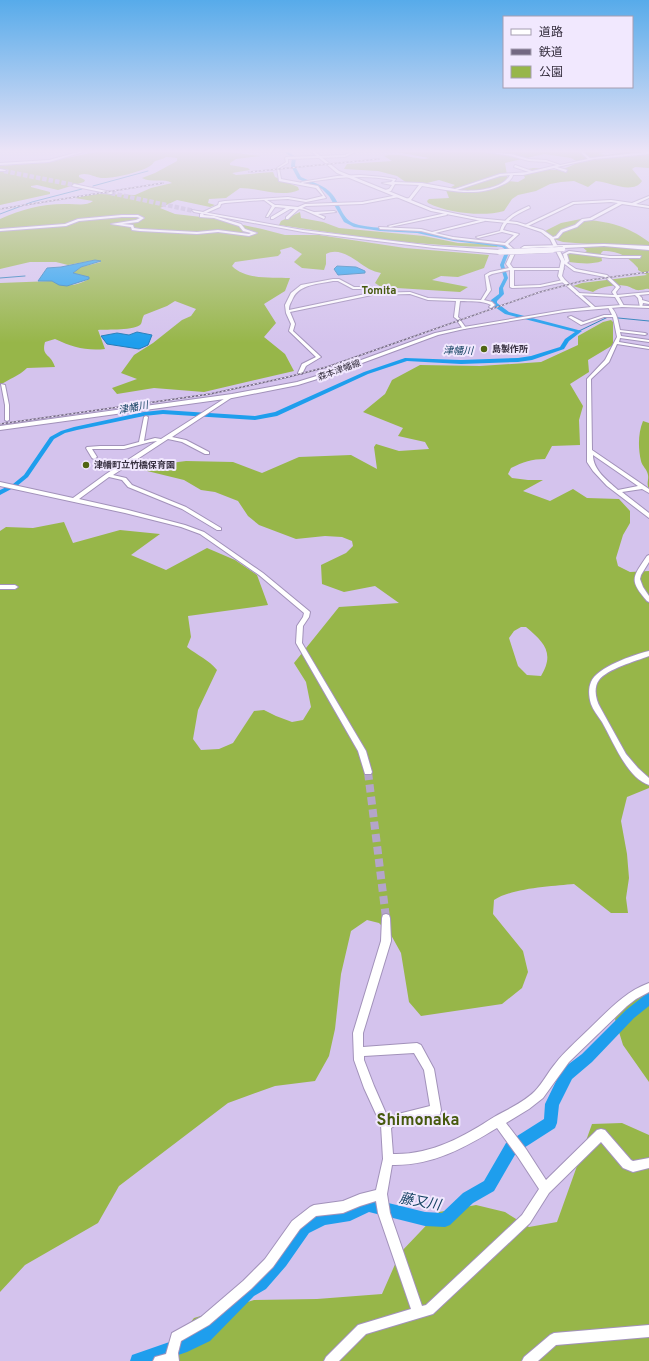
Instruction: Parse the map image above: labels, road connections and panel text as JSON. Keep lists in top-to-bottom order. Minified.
{"streets":{"main road":["森本津幡線"]},"districts":["Tomita","Shimonaka"],"water":["津幡川","藤又川"],"places":["島製作所","津幡町立竹橋保育園"],"legend":["道路","鉄道","公園"]}
